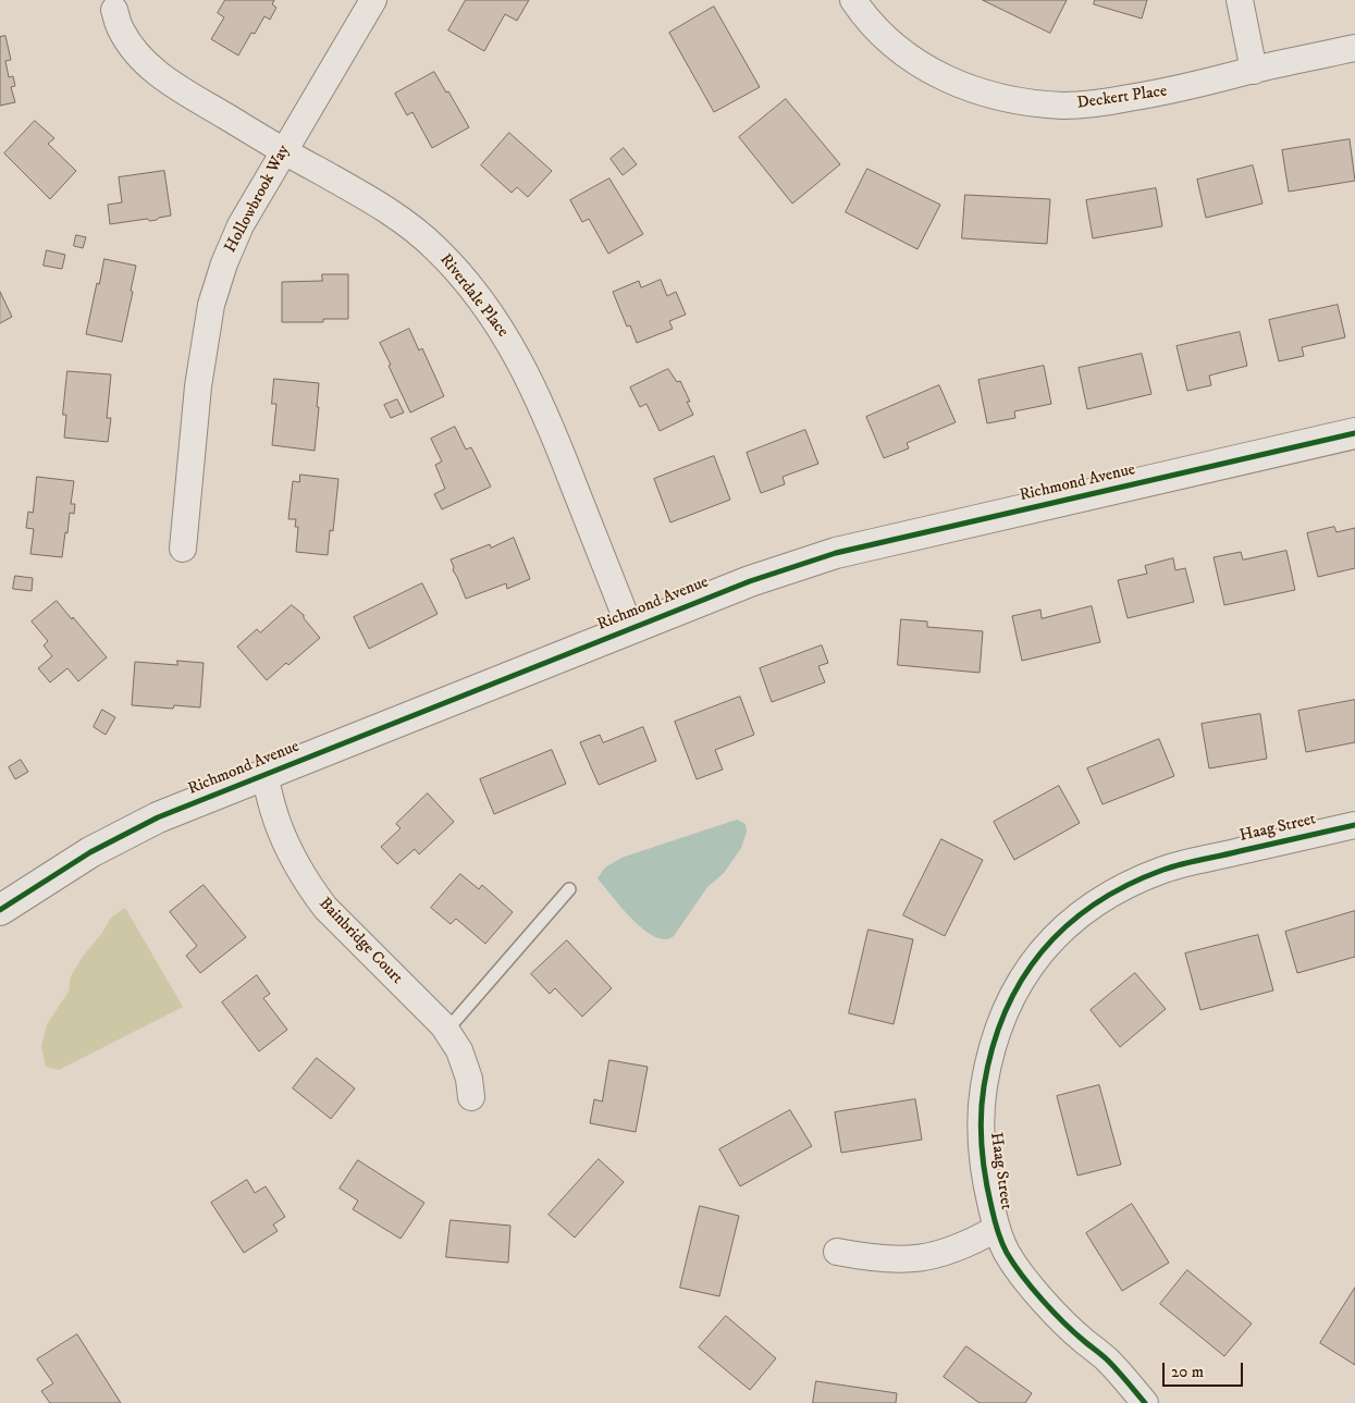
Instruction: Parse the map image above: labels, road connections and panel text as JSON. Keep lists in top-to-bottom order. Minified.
{"streets":{"street":["Deckert Place","Hollowbrook Way","Riverdale Place","Richmond Avenue","Haag Street","Bainbridge Court"]},"crossings":[["Hollowbrook Way","Riverdale Place"],["Riverdale Place","Richmond Avenue"],["Richmond Avenue","Bainbridge Court"]],"scale_bar":"20 m"}
